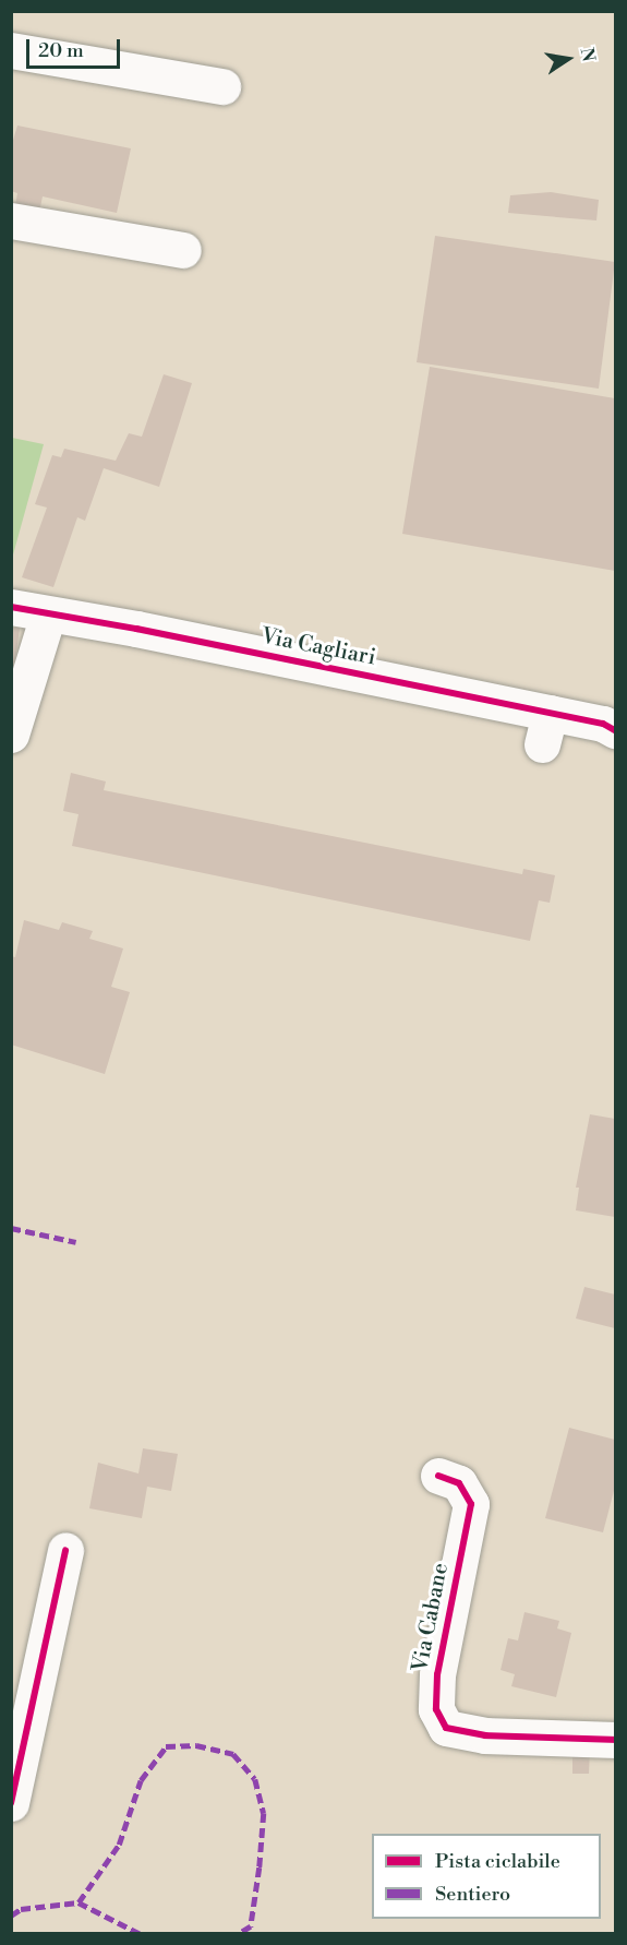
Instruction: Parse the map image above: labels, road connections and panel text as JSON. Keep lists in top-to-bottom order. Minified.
{"streets":{"street":["Via Cagliari","Via Cabane"]},"legend":["Pista ciclabile","Sentiero"],"scale_bar":"20 m","north":"right"}
